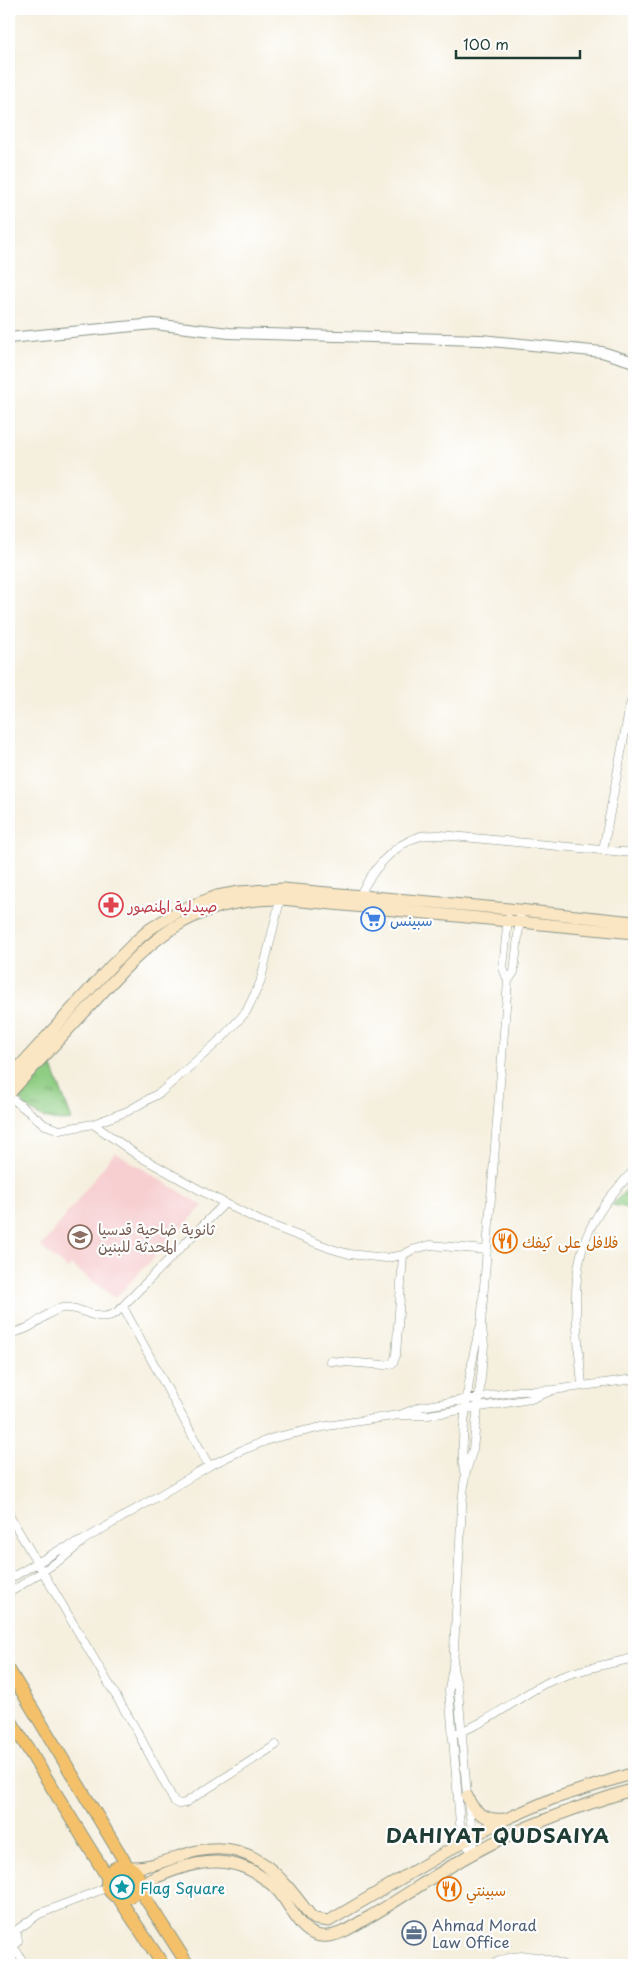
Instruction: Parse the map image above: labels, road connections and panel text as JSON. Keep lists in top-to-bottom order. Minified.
{"districts":["DAHIYAT QUDSAIYA"],"places":{"pharmacy":["صيدلية المنصور"],"supermarket":["سبينس"],"school or university":["ثانوية ضاحية قدسيا المحدثة للبنين"],"restaurant":["فلافل على كيفك","سبينتي"],"place":["Flag Square"],"office":["Ahmad Morad Law Office"]},"scale_bar":"100 m"}
